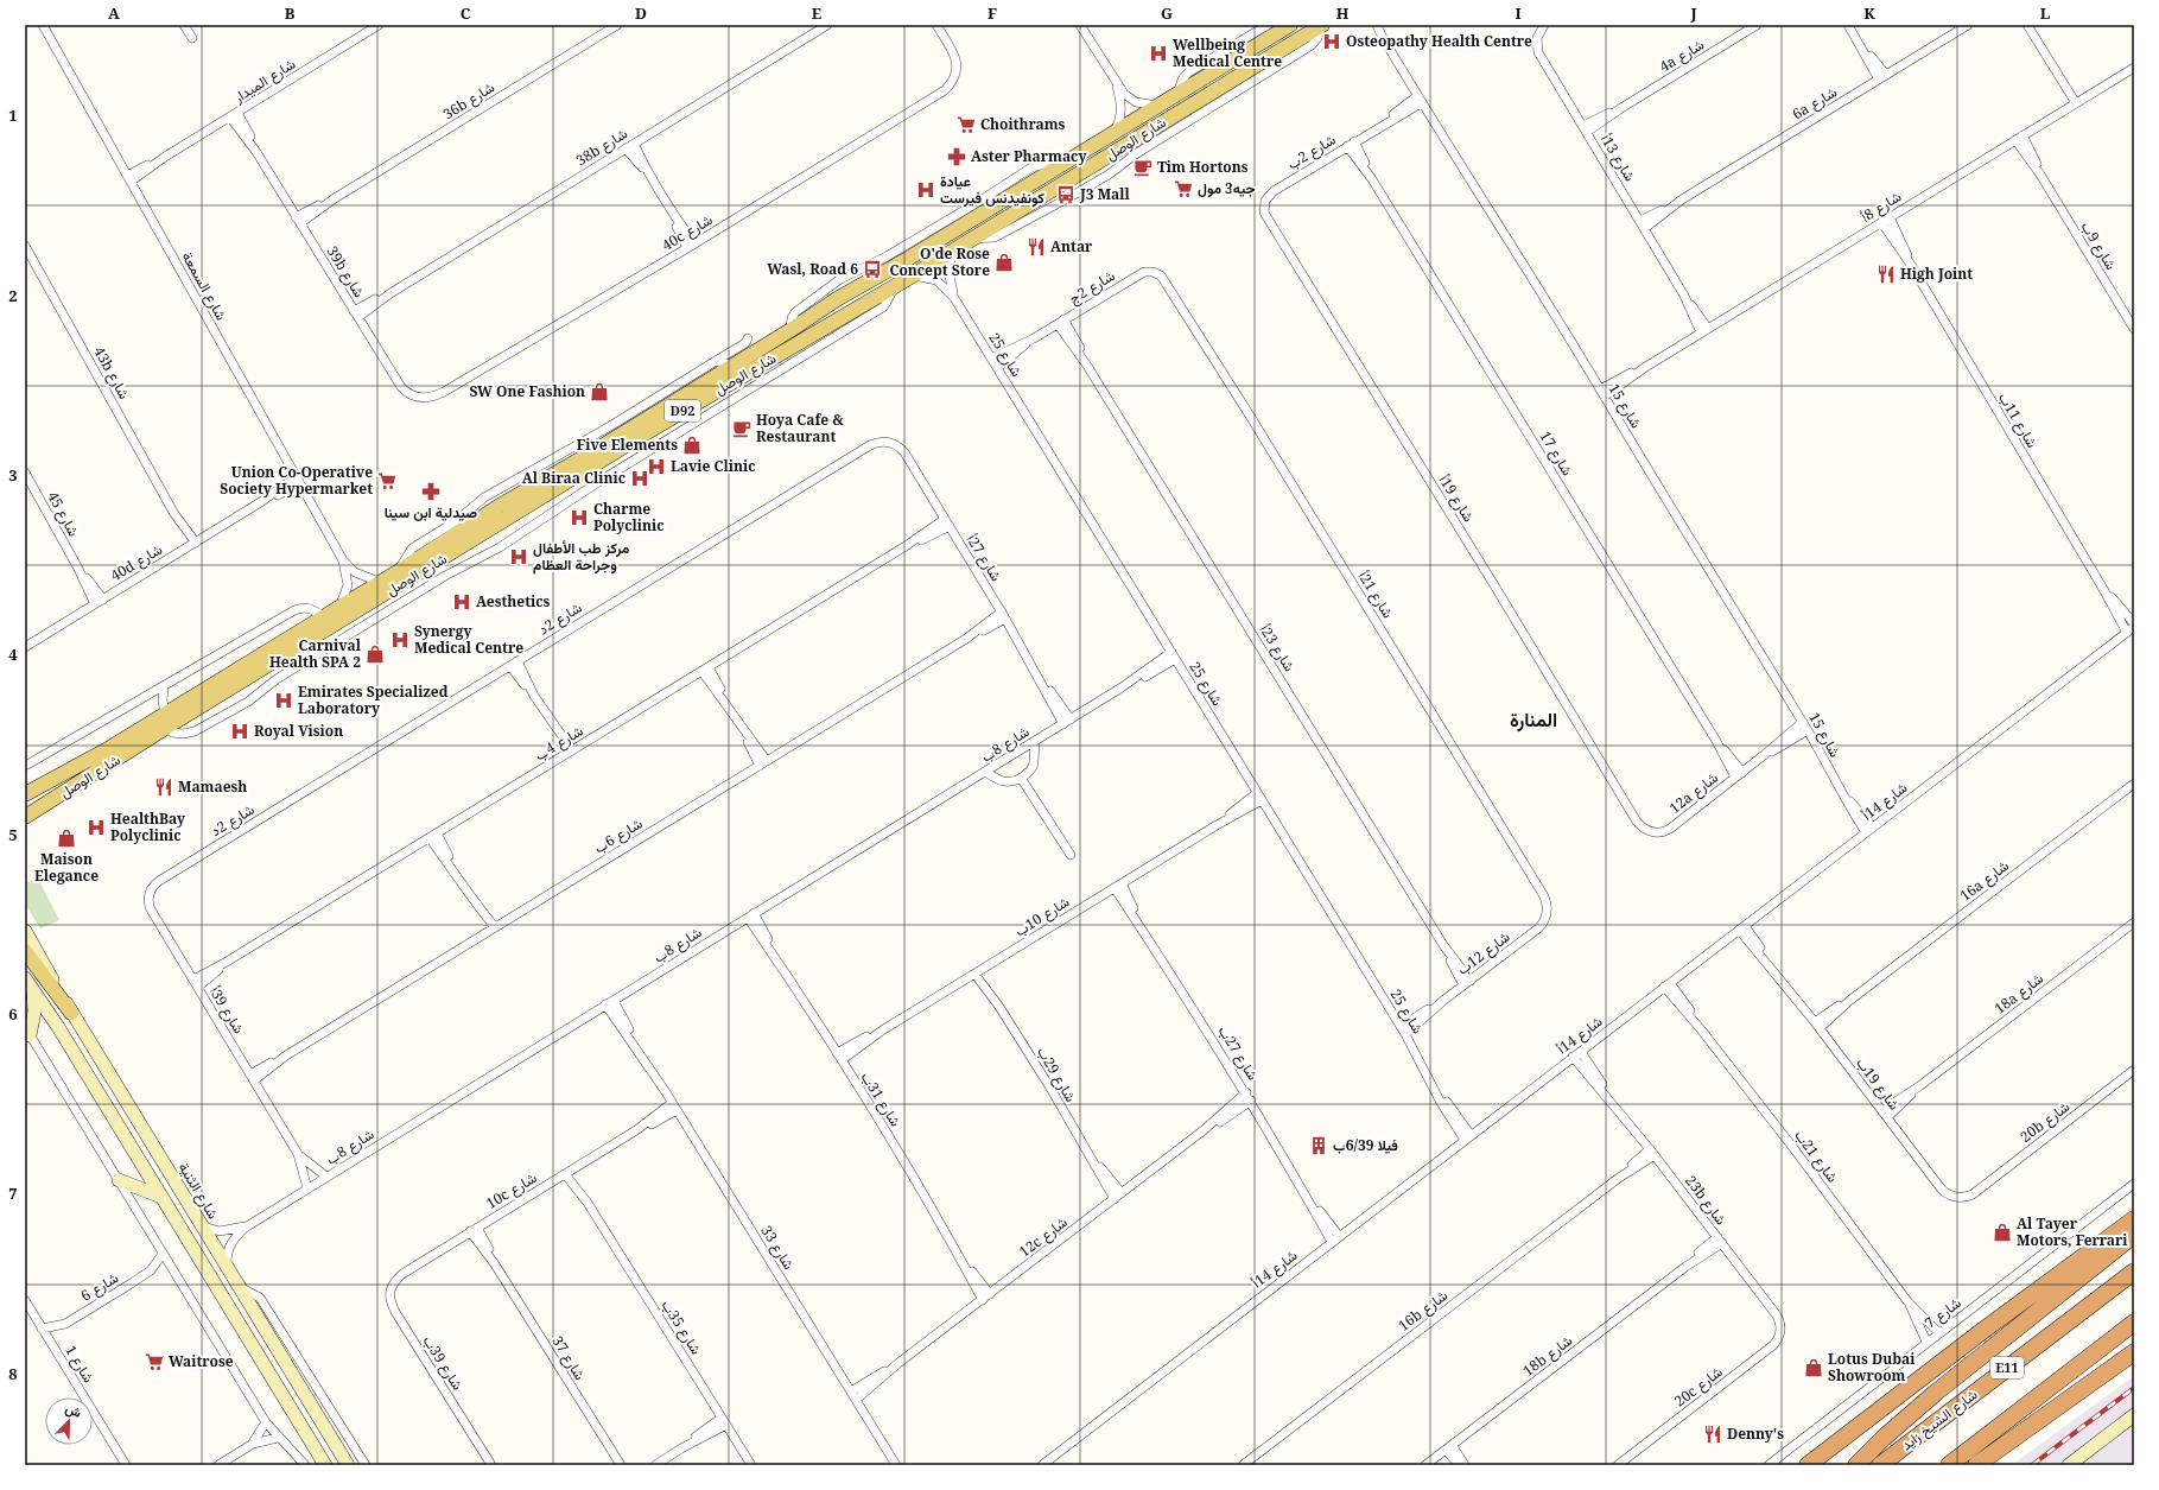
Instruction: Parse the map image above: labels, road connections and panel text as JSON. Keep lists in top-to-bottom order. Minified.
{"streets":{"highway":["E11","شارع الشيخ زايد"],"main road":["شارع الوصل","D92","شارع الثنية"],"street":["4a شارع","شارع الميدار","36b شارع","6a شارع","38b شارع","شارع 2ب","شارع 13أ","شارع 8أ","40c شارع","شارع 9ب","39b شارع","شارع السمعة","شارع 2ج","شارع 25","43b شارع","شارع 15","شارع 11ب","شارع 17","شارع 19أ","شارع 45","شارع 27أ","40d شارع","شارع 21أ","شارع 2د","شارع 23أ","شارع 4ب","شارع 8ب","12a شارع","شارع 14أ","شارع 6ب","16a شارع","شارع 10ب","شارع 12ب","18a شارع","شارع 39أ","شارع 27ب","شارع 29ب","شارع 19ب","شارع 31ب","20b شارع","شارع 21ب","10c شارع","23b شارع","12c شارع","شارع 33","شارع 6","16b شارع","شارع 7","شارع 35ب","18b شارع","شارع 37","شارع 39ب","شارع 1","20c شارع"]},"crossings":[["4a شارع","شارع 13أ"],["شارع الميدار","39b شارع"],["شارع الميدار","شارع السمعة"],["36b شارع","39b شارع"],["6a شارع","شارع 13أ"],["شارع الوصل","شارع السمعة"],["شارع الوصل","شارع 25"],["38b شارع","39b شارع"],["شارع 2ب","شارع 15"],["شارع 2ب","شارع 17"],["شارع 2ب","شارع 19أ"],["شارع 13أ","شارع 8أ"],["شارع 8أ","شارع 9ب"],["شارع 8أ","شارع 15"],["شارع 8أ","شارع 11ب"],["40c شارع","39b شارع"],["شارع السمعة","40d شارع"],["شارع 2ج","شارع 25"],["شارع 2ج","شارع 21أ"],["شارع 2ج","شارع 23أ"],["شارع 25","شارع 8ب"],["شارع 25","شارع 14أ"],["شارع 25","شارع 10ب"],["شارع 25","شارع 12ب"],["43b شارع","40d شارع"],["شارع 15","12a شارع"],["شارع 15","شارع 14أ"],["شارع 11ب","شارع 14أ"],["شارع 17","12a شارع"],["شارع 19أ","12a شارع"],["شارع 45","40d شارع"],["شارع 27أ","شارع 2د"],["شارع 27أ","شارع 4ب"],["شارع 27أ","شارع 8ب"],["شارع 27أ","شارع 6ب"],["شارع 21أ","شارع 12ب"],["شارع 2د","شارع 39أ"],["شارع 23أ","شارع 12ب"],["شارع 4ب","شارع 39أ"],["شارع 8ب","شارع 39أ"],["شارع 8ب","شارع 31ب"],["شارع 8ب","شارع الثنية"],["شارع 8ب","شارع 33"],["شارع 14أ","شارع 27ب"],["شارع 14أ","شارع 19ب"],["شارع 14أ","شارع 21ب"],["شارع 14أ","23b شارع"],["شارع 6ب","شارع 39أ"],["16a شارع","شارع 19ب"],["شارع 10ب","شارع 27ب"],["شارع 10ب","شارع 29ب"],["شارع 10ب","شارع 31ب"],["18a شارع","شارع 19ب"],["شارع 27ب","12c شارع"],["شارع 29ب","12c شارع"],["شارع 19ب","20b شارع"],["شارع 31ب","12c شارع"],["شارع 21ب","شارع 7"],["10c شارع","شارع 33"],["10c شارع","شارع 35ب"],["10c شارع","شارع 37"],["10c شارع","شارع 39ب"],["23b شارع","16b شارع"],["23b شارع","18b شارع"],["23b شارع","20c شارع"],["12c شارع","شارع 33"],["شارع 6","شارع 1"]],"districts":["المنارة"],"places":{"hospital":["Osteopathy Health Centre","Wellbeing Medical Centre","عيادة كونفيدنس فيرست","Lavie Clinic","Al Biraa Clinic","Charme Polyclinic","مركز طب الأطفال وجراحة العظام","Aesthetics","Synergy Medical Centre","Emirates Specialized Laboratory","Royal Vision","HealthBay Polyclinic"],"supermarket":["Choithrams","جيه3 مول","Union Co-Operative Society Hypermarket","Waitrose"],"pharmacy":["Aster Pharmacy","صيدلية ابن سينا"],"cafe":["Tim Hortons","Hoya Cafe & Restaurant"],"bus stop":["J3 Mall","Wasl, Road 6"],"restaurant":["Antar","High Joint","Mamaesh","Denny's"],"shop":["O'de Rose Concept Store","SW One Fashion","Five Elements","Carnival Health SPA 2","Maison Elegance","Al Tayer Motors, Ferrari","Lotus Dubai Showroom"],"building":["فيلا 6/39ب"]},"north":"top right","grid":{"columns":["A","B","C","D","E","F","G","H","I","J","K","L"],"rows":["1","2","3","4","5","6","7","8"]}}
